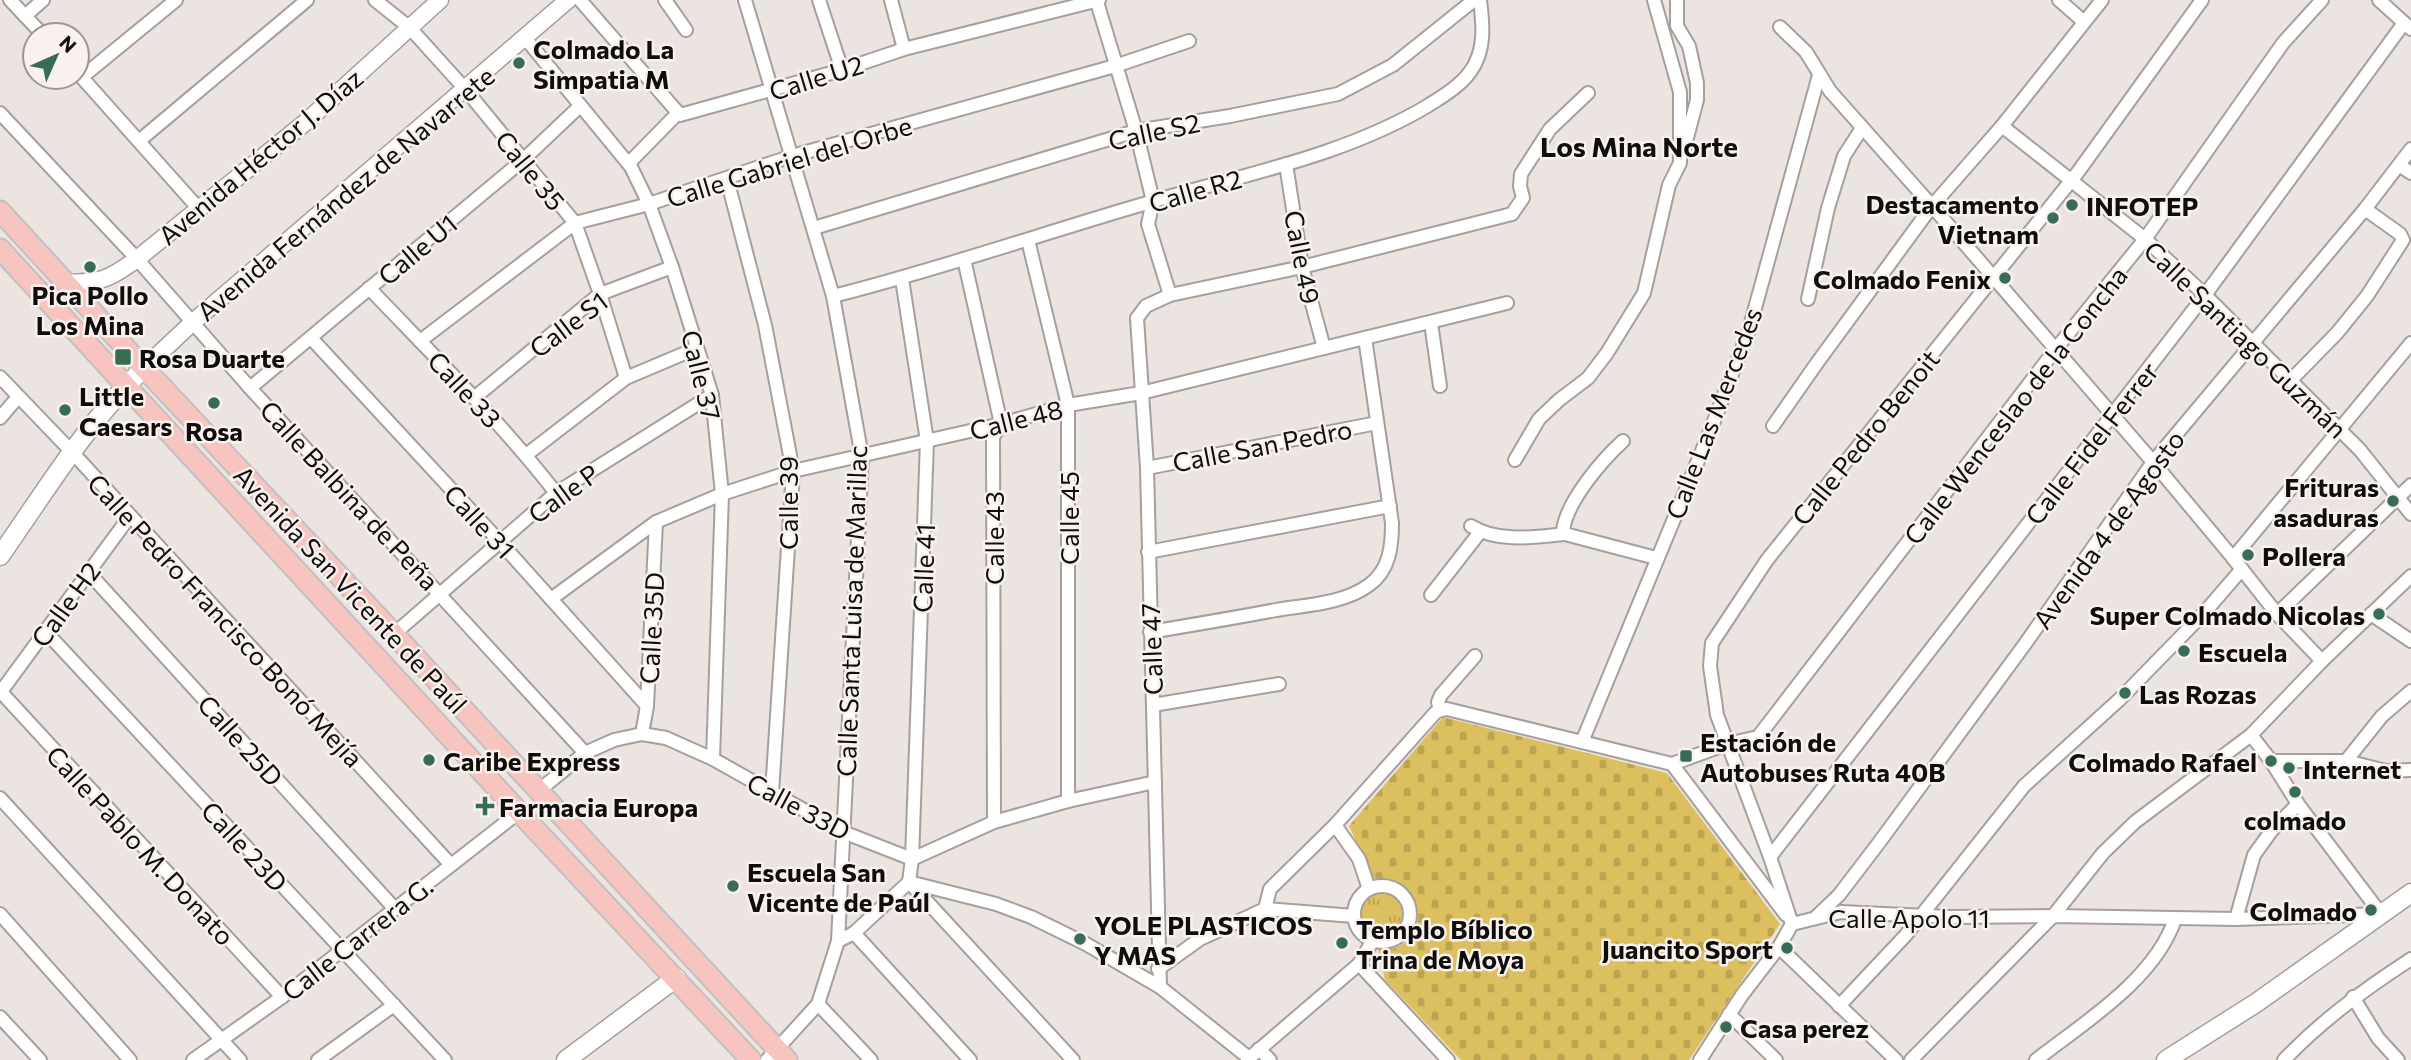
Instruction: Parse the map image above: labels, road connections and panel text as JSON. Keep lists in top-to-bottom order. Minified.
{"streets":{"main road":["Avenida Fernández de Navarrete","Avenida San Vicente de Paúl"],"street":["Calle U2","Calle S2","Avenida Héctor J. Díaz","Calle Gabriel del Orbe","Calle 35","Calle R2","Calle U1","Calle 49","Calle S1","Calle Santiago Guzmán","Calle 37","Calle 33","Calle Wenceslao de la Concha","Calle Las Mercedes","Calle 48","Calle Pedro Benoit","Calle Fidel Ferrer","Calle San Pedro","Calle P","Calle Balbina de Peña","Calle 39","Calle 45","Calle 31","Avenida 4 de Agosto","Calle 43","Calle 41","Calle H2","Calle Santa Luisa de Marillac","Calle Pedro Francisco Bonó Mejía","Calle 35D","Calle 47","Calle 25D","Calle 33D","Calle Pablo M. Donato","Calle 23D","Calle Apolo 11","Calle Carrera G."]},"crossings":[["Calle U2","Calle Santa Luisa de Marillac"],["Calle S2","Calle Santa Luisa de Marillac"],["Avenida Héctor J. Díaz","Calle 35"],["Avenida Héctor J. Díaz","Calle Balbina de Peña"],["Avenida Héctor J. Díaz","Avenida San Vicente de Paúl"],["Calle Gabriel del Orbe","Calle 35"],["Calle Gabriel del Orbe","Calle 37"],["Calle Gabriel del Orbe","Calle 33"],["Calle Gabriel del Orbe","Calle 39"],["Calle Gabriel del Orbe","Calle Santa Luisa de Marillac"],["Calle 35","Avenida Fernández de Navarrete"],["Calle 35","Calle U1"],["Calle 35","Calle S1"],["Calle R2","Calle 49"],["Calle R2","Calle 45"],["Calle R2","Calle 43"],["Calle R2","Calle 41"],["Calle R2","Calle Santa Luisa de Marillac"],["Avenida Fernández de Navarrete","Calle 37"],["Avenida Fernández de Navarrete","Calle Balbina de Peña"],["Avenida Fernández de Navarrete","Avenida San Vicente de Paúl"],["Avenida Fernández de Navarrete","Calle Pedro Francisco Bonó Mejía"],["Calle U1","Calle 37"],["Calle U1","Calle 33"],["Calle U1","Calle Balbina de Peña"],["Calle U1","Calle 31"],["Calle 49","Calle 48"],["Calle S1","Calle 37"],["Calle S1","Calle 33"],["Calle Santiago Guzmán","Calle Wenceslao de la Concha"],["Calle Santiago Guzmán","Calle Pedro Benoit"],["Calle Santiago Guzmán","Calle Fidel Ferrer"],["Calle Santiago Guzmán","Avenida 4 de Agosto"],["Calle 37","Calle 48"],["Calle 37","Calle P"],["Calle 37","Calle 33D"],["Calle 33","Calle P"],["Calle Wenceslao de la Concha","Calle Pedro Benoit"],["Calle Wenceslao de la Concha","Calle Apolo 11"],["Calle 48","Calle 39"],["Calle 48","Calle 45"],["Calle 48","Calle 31"],["Calle 48","Calle 43"],["Calle 48","Calle 41"],["Calle 48","Calle Santa Luisa de Marillac"],["Calle 48","Calle 35D"],["Calle 48","Calle 47"],["Calle Pedro Benoit","Calle Fidel Ferrer"],["Calle Pedro Benoit","Calle Apolo 11"],["Calle San Pedro","Calle 47"],["Calle P","Calle Balbina de Peña"],["Calle P","Calle 31"],["Calle P","Avenida San Vicente de Paúl"],["Calle Balbina de Peña","Calle 33D"],["Calle 39","Calle 33D"],["Calle 31","Calle 35D"],["Avenida 4 de Agosto","Calle Apolo 11"],["Calle 41","Calle 33D"],["Avenida San Vicente de Paúl","Calle Santa Luisa de Marillac"],["Avenida San Vicente de Paúl","Calle 33D"],["Avenida San Vicente de Paúl","Calle Carrera G."],["Calle H2","Calle Pedro Francisco Bonó Mejía"],["Calle H2","Calle 25D"],["Calle H2","Calle Pablo M. Donato"],["Calle H2","Calle 23D"],["Calle Santa Luisa de Marillac","Calle 33D"],["Calle Pedro Francisco Bonó Mejía","Calle Carrera G."],["Calle 35D","Calle 33D"],["Calle 25D","Calle Carrera G."],["Calle Pablo M. Donato","Calle Carrera G."],["Calle 23D","Calle Carrera G."]],"districts":["Los Mina Norte"],"places":{"other":["Colmado La Simpatia M","INFOTEP","Destacamento Vietnam","Pica Pollo Los Mina","Colmado Fenix","Rosa","Little Caesars","Frituras asaduras","Pollera","Super Colmado Nicolas","Escuela","Las Rozas","Caribe Express","Colmado Rafael","Internet","colmado","Escuela San Vicente de Paúl","Colmado","YOLE PLASTICOS Y MAS","Templo Bíblico Trina de Moya","Juancito Sport","Casa perez"],"transit":["Rosa Duarte","Estación de Autobuses Ruta 40B"],"health":["Farmacia Europa"]},"north":"top right"}
